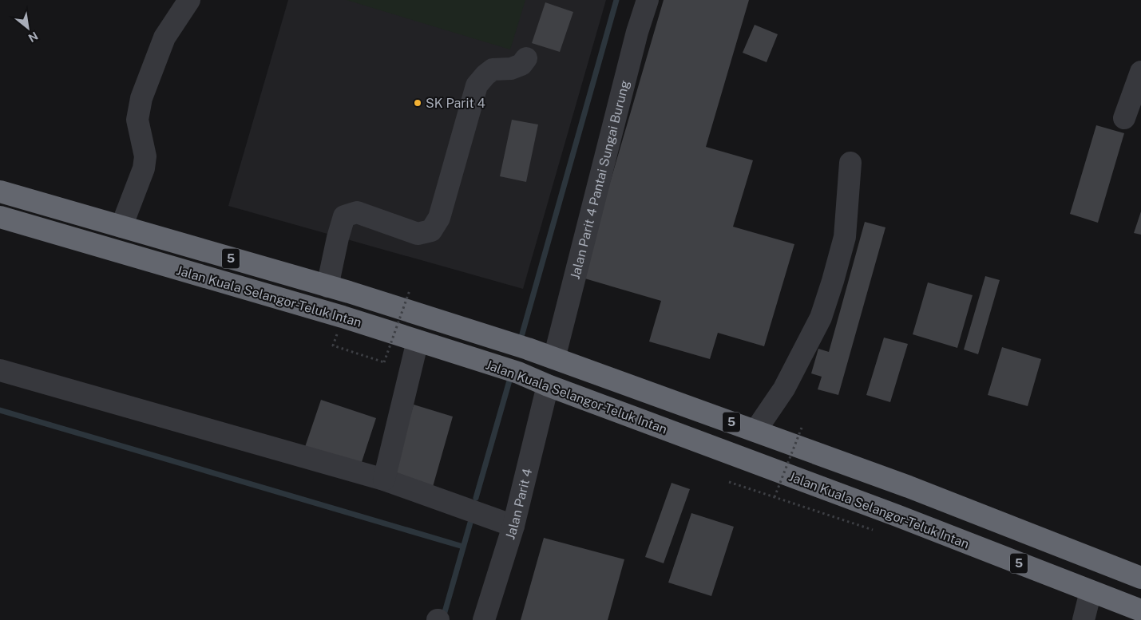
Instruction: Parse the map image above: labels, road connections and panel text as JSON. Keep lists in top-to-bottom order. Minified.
{"streets":{"highway":["5","Jalan Kuala Selangor-Teluk Intan"],"street":["Jalan Parit 4 Pantai Sungai Burung","Jalan Parit 4"]},"crossings":[["Jalan Parit 4 Pantai Sungai Burung","Jalan Kuala Selangor-Teluk Intan"],["Jalan Kuala Selangor-Teluk Intan","Jalan Parit 4"]],"places":["SK Parit 4"],"north":"bottom right"}
